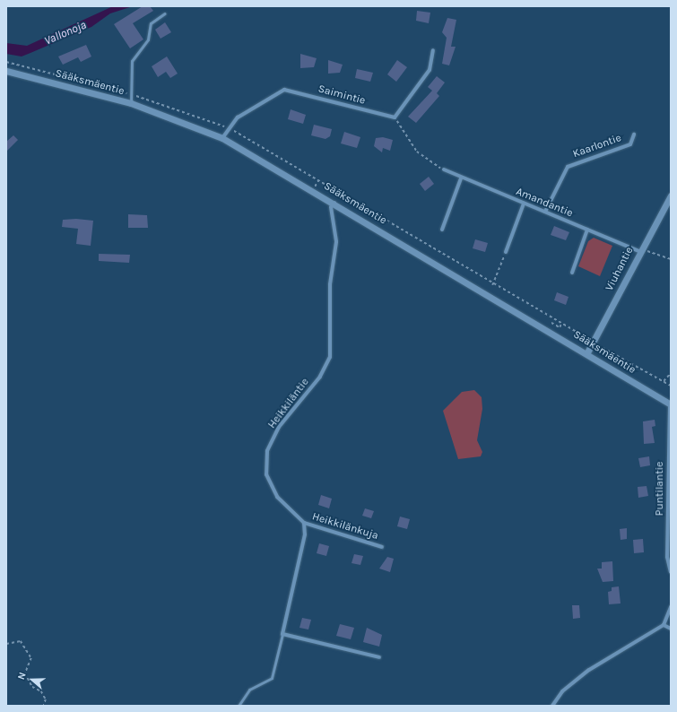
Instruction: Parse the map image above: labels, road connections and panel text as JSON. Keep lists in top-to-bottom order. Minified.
{"streets":{"street":["Sääksmäentie","Saimintie","Kaarlontie","Amandantie","Viuhantie","Heikkiläntie","Puntilantie","Heikkilänkuja"]},"crossings":[["Sääksmäentie","Saimintie"],["Sääksmäentie","Viuhantie"],["Sääksmäentie","Heikkiläntie"],["Sääksmäentie","Puntilantie"],["Kaarlontie","Amandantie"],["Amandantie","Viuhantie"],["Heikkiläntie","Heikkilänkuja"]],"water":["Vallonoja"],"north":"left"}
